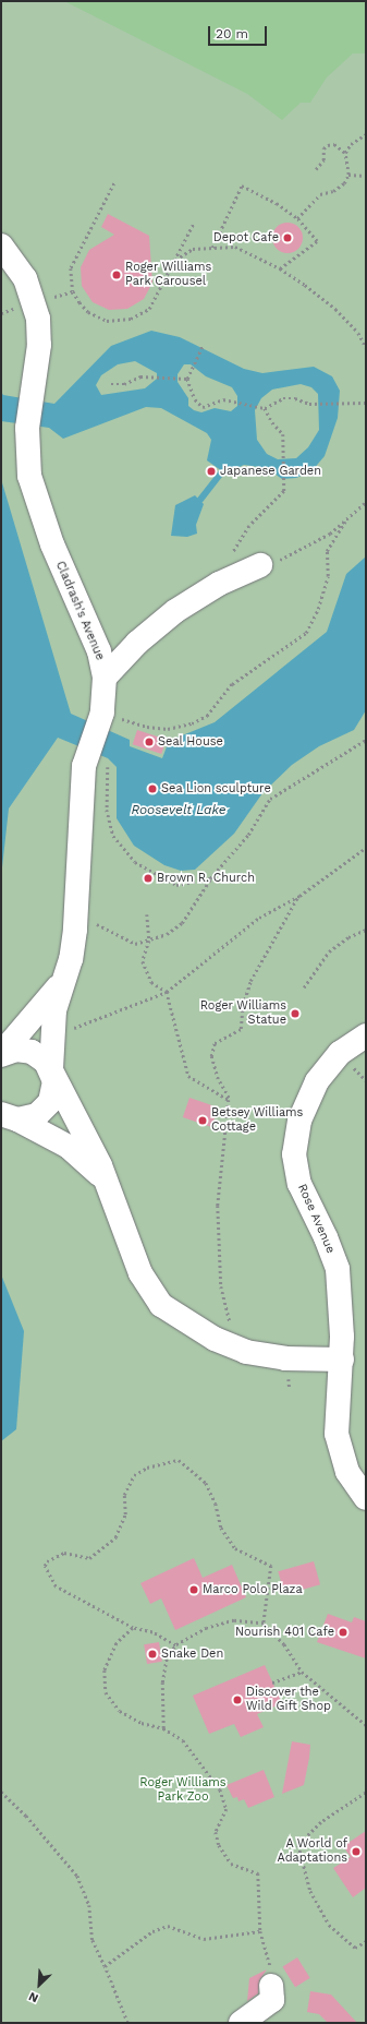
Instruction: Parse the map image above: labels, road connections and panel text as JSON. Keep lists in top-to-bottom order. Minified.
{"streets":{"street":["Cladrash's Avenue","Rose Avenue"]},"water":["Roosevelt Lake"],"parks":["Roger Williams Park Zoo"],"places":["Depot Cafe","Roger Williams Park Carousel","Japanese Garden","Seal House","Sea Lion sculpture","Brown R. Church","Roger Williams Statue","Betsey Williams Cottage","Marco Polo Plaza","Nourish 401 Cafe","Snake Den","Discover the Wild Gift Shop","A World of Adaptations"],"scale_bar":"20 m","north":"bottom left"}
